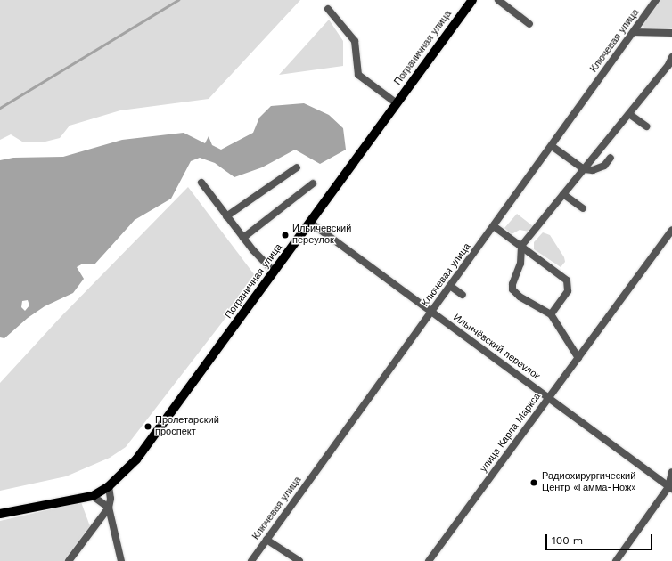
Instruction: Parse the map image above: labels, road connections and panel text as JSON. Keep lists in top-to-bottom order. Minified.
{"streets":{"main road":["Пограничная улица"],"street":["Ключевая улица","Ильичёвский переулок","улица Карла Маркса"]},"crossings":[["Ключевая улица","Ильичёвский переулок"],["Пограничная улица","Ильичёвский переулок"],["Ильичёвский переулок","улица Карла Маркса"]],"places":["Ильичевский переулок","Пролетарский проспект","Радиохирургический Центр «Гамма-Нож»"],"scale_bar":"100 m"}
